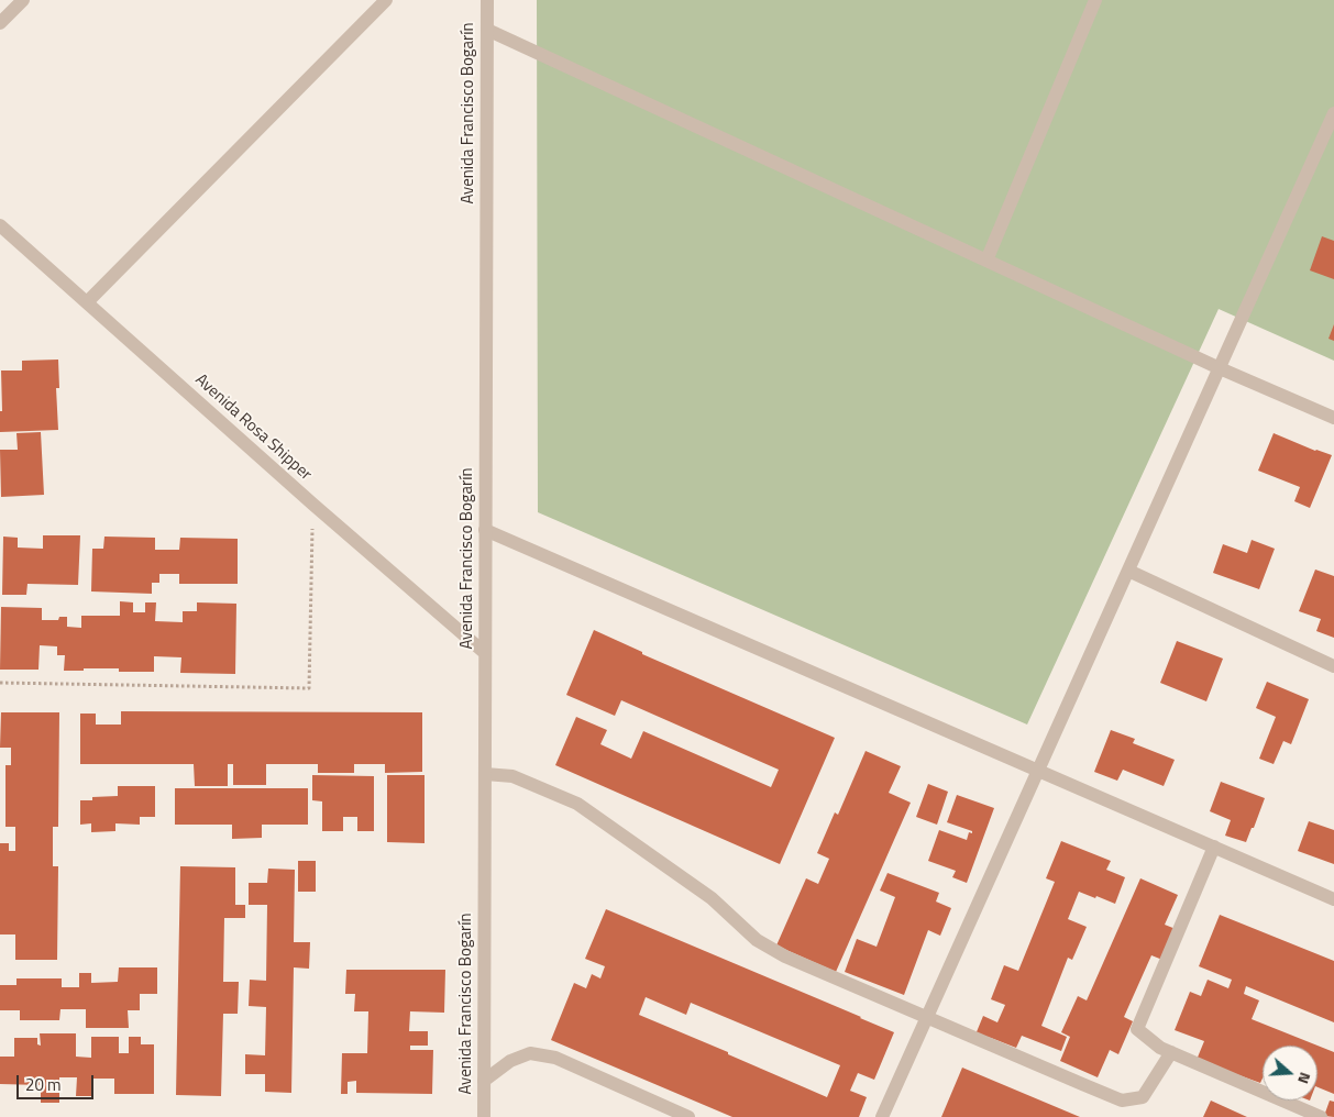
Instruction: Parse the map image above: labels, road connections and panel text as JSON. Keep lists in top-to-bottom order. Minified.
{"streets":{"street":["Avenida Francisco Bogarín","Avenida Rosa Shipper"]},"crossings":[["Avenida Francisco Bogarín","Avenida Rosa Shipper"]],"scale_bar":"20 m","north":"right"}
